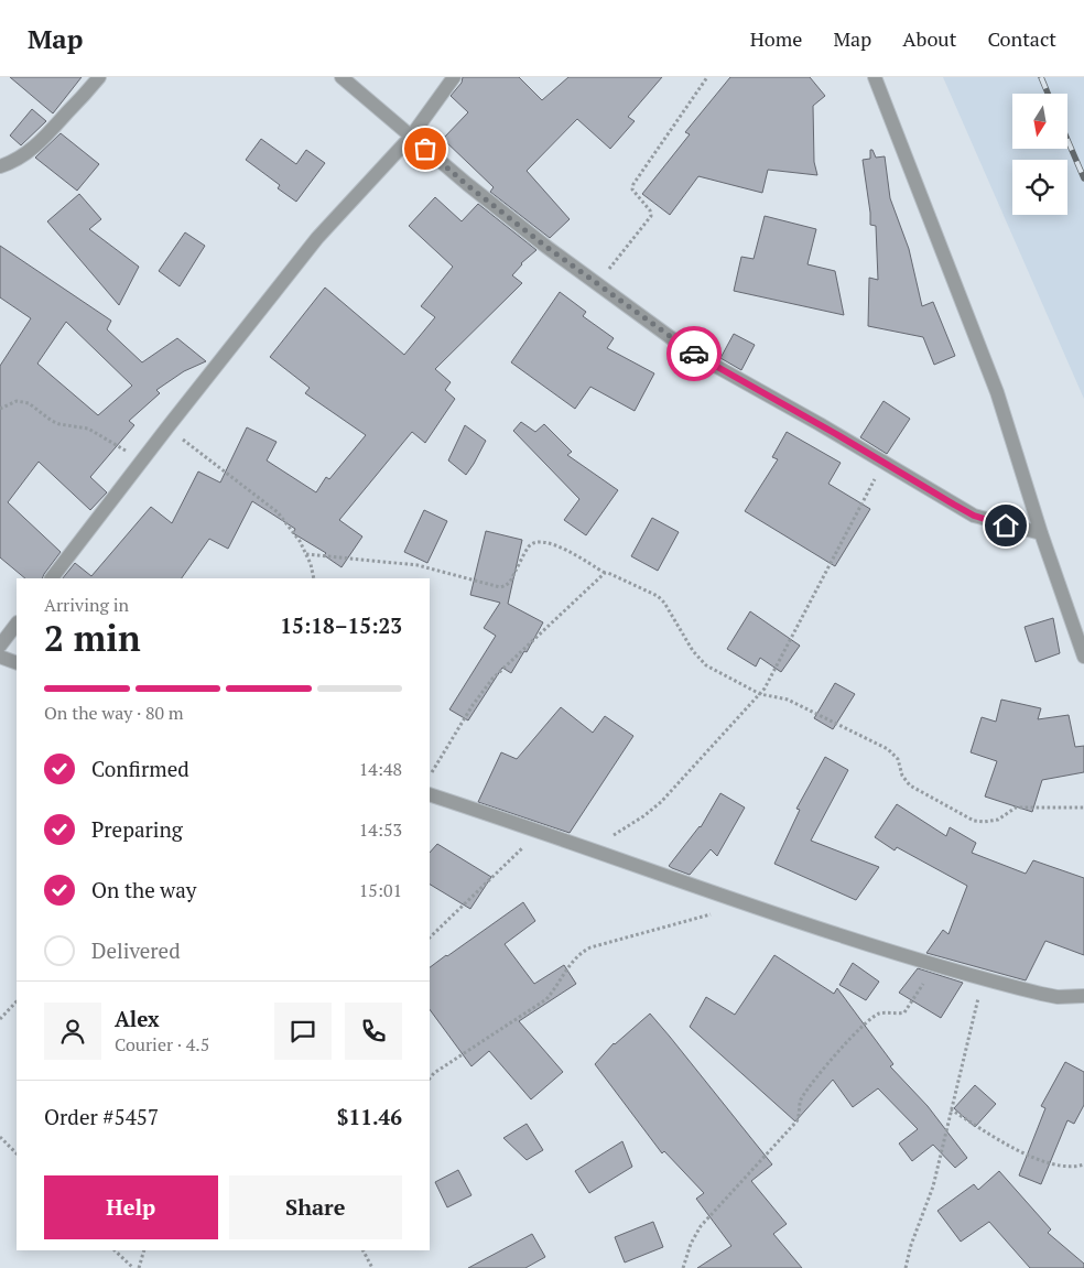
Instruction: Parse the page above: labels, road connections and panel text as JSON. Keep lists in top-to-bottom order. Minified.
{"north":"bottom","page":{"header":"Map","nav":["Home","Map","About","Contact"],"heading":["2 min","Arriving in","15:18–15:23"],"panel":["Alex","Courier · 4.5","Order #5457","$11.46"],"bar":"On the way · 80 m","list":[["Confirmed","14:48"],["Preparing","14:53"],["On the way","15:01"],"Delivered"],"buttons":["Help","Share"]}}
